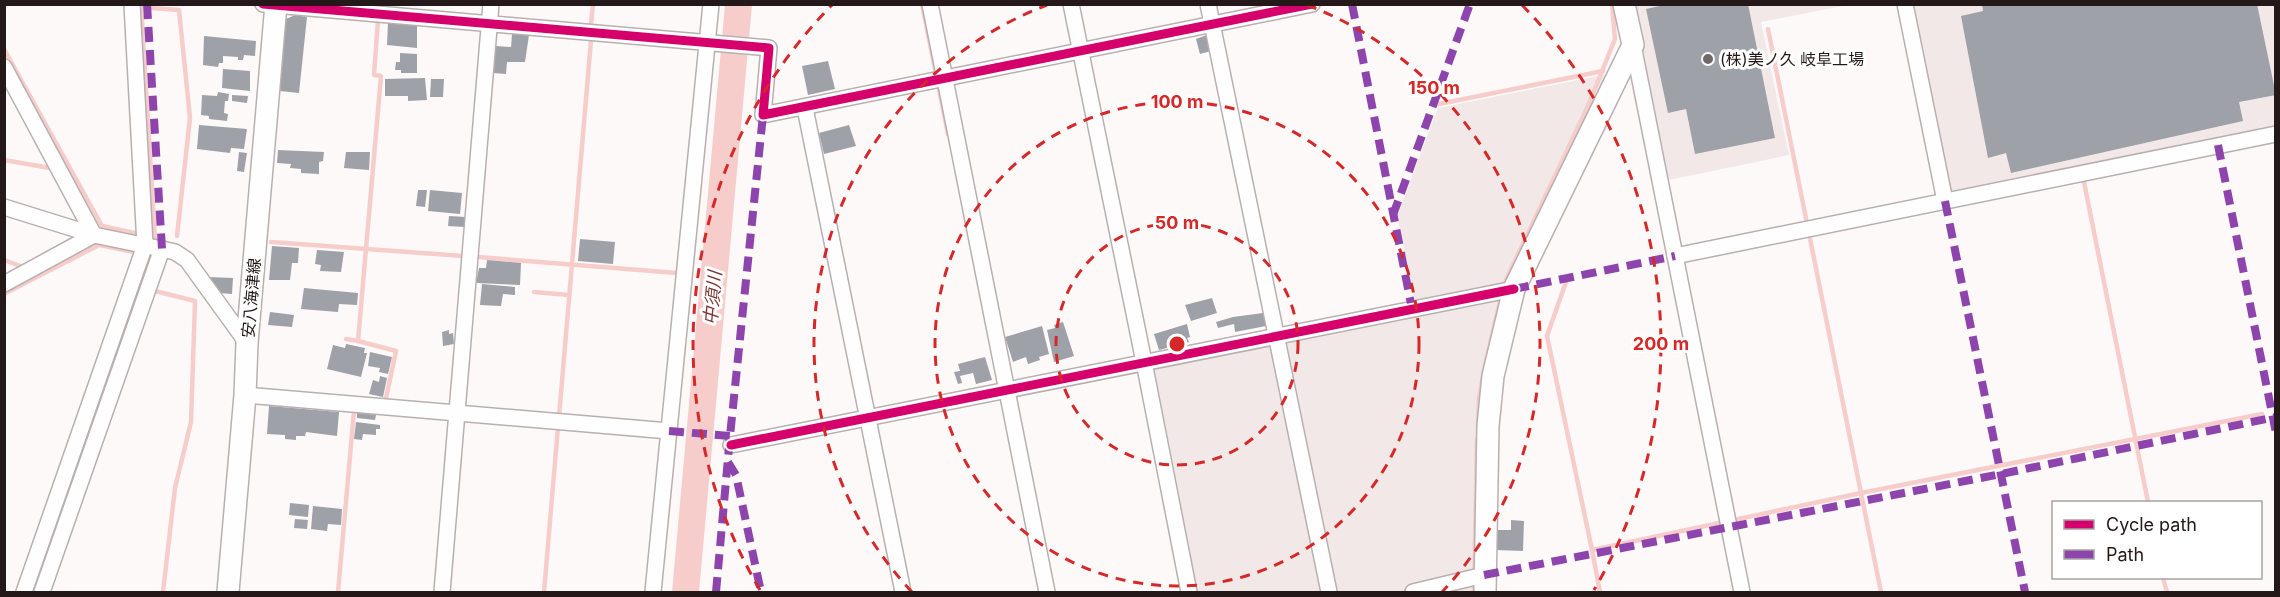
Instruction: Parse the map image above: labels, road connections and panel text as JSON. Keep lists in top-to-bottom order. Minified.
{"streets":{"street":["安八海津線"]},"water":["中須川"],"places":["(株)美ノ久 岐阜工場"],"legend":["Cycle path","Path"],"rings":["150 m","100 m","50 m","200 m"]}
